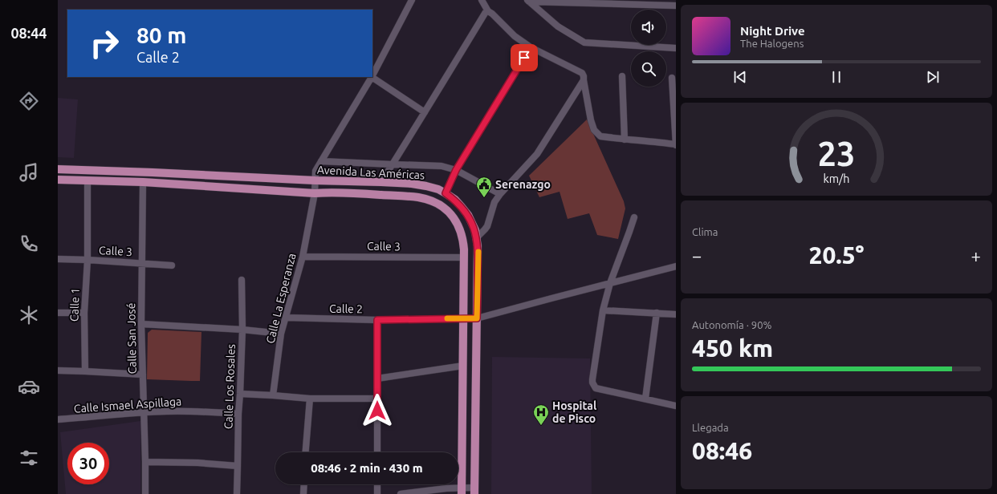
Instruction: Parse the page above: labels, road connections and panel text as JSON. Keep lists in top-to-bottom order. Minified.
{"streets":{"main road":["Avenida Las Américas"],"street":["Calle 3","Calle La Esperanza","Calle 1","Calle 2","Calle San José","Calle Los Rosales","Calle Ismael Aspillaga"]},"crossings":[["Avenida Las Américas","Calle 3"],["Avenida Las Américas","Calle La Esperanza"],["Avenida Las Américas","Calle 1"],["Avenida Las Américas","Calle 2"],["Avenida Las Américas","Calle San José"],["Calle 3","Calle La Esperanza"],["Calle 3","Calle 1"],["Calle 3","Calle San José"],["Calle La Esperanza","Calle 2"],["Calle San José","Calle Ismael Aspillaga"],["Calle Los Rosales","Calle Ismael Aspillaga"]],"places":{"public building":["Serenazgo"],"hospital":["Hospital de Pisco"]},"page":{"tabs":"08:44","turn":["80 m","Calle 2"],"song":["Night Drive","The Halogens"],"tile":["Clima",["Autonomía · 90%","450 km"],["Llegada","08:46"]],"heat":["−","20.5°","+"],"limit":"30","trip":"08:46 · 2 min · 430 m","gauge":["23","km/h"]}}
